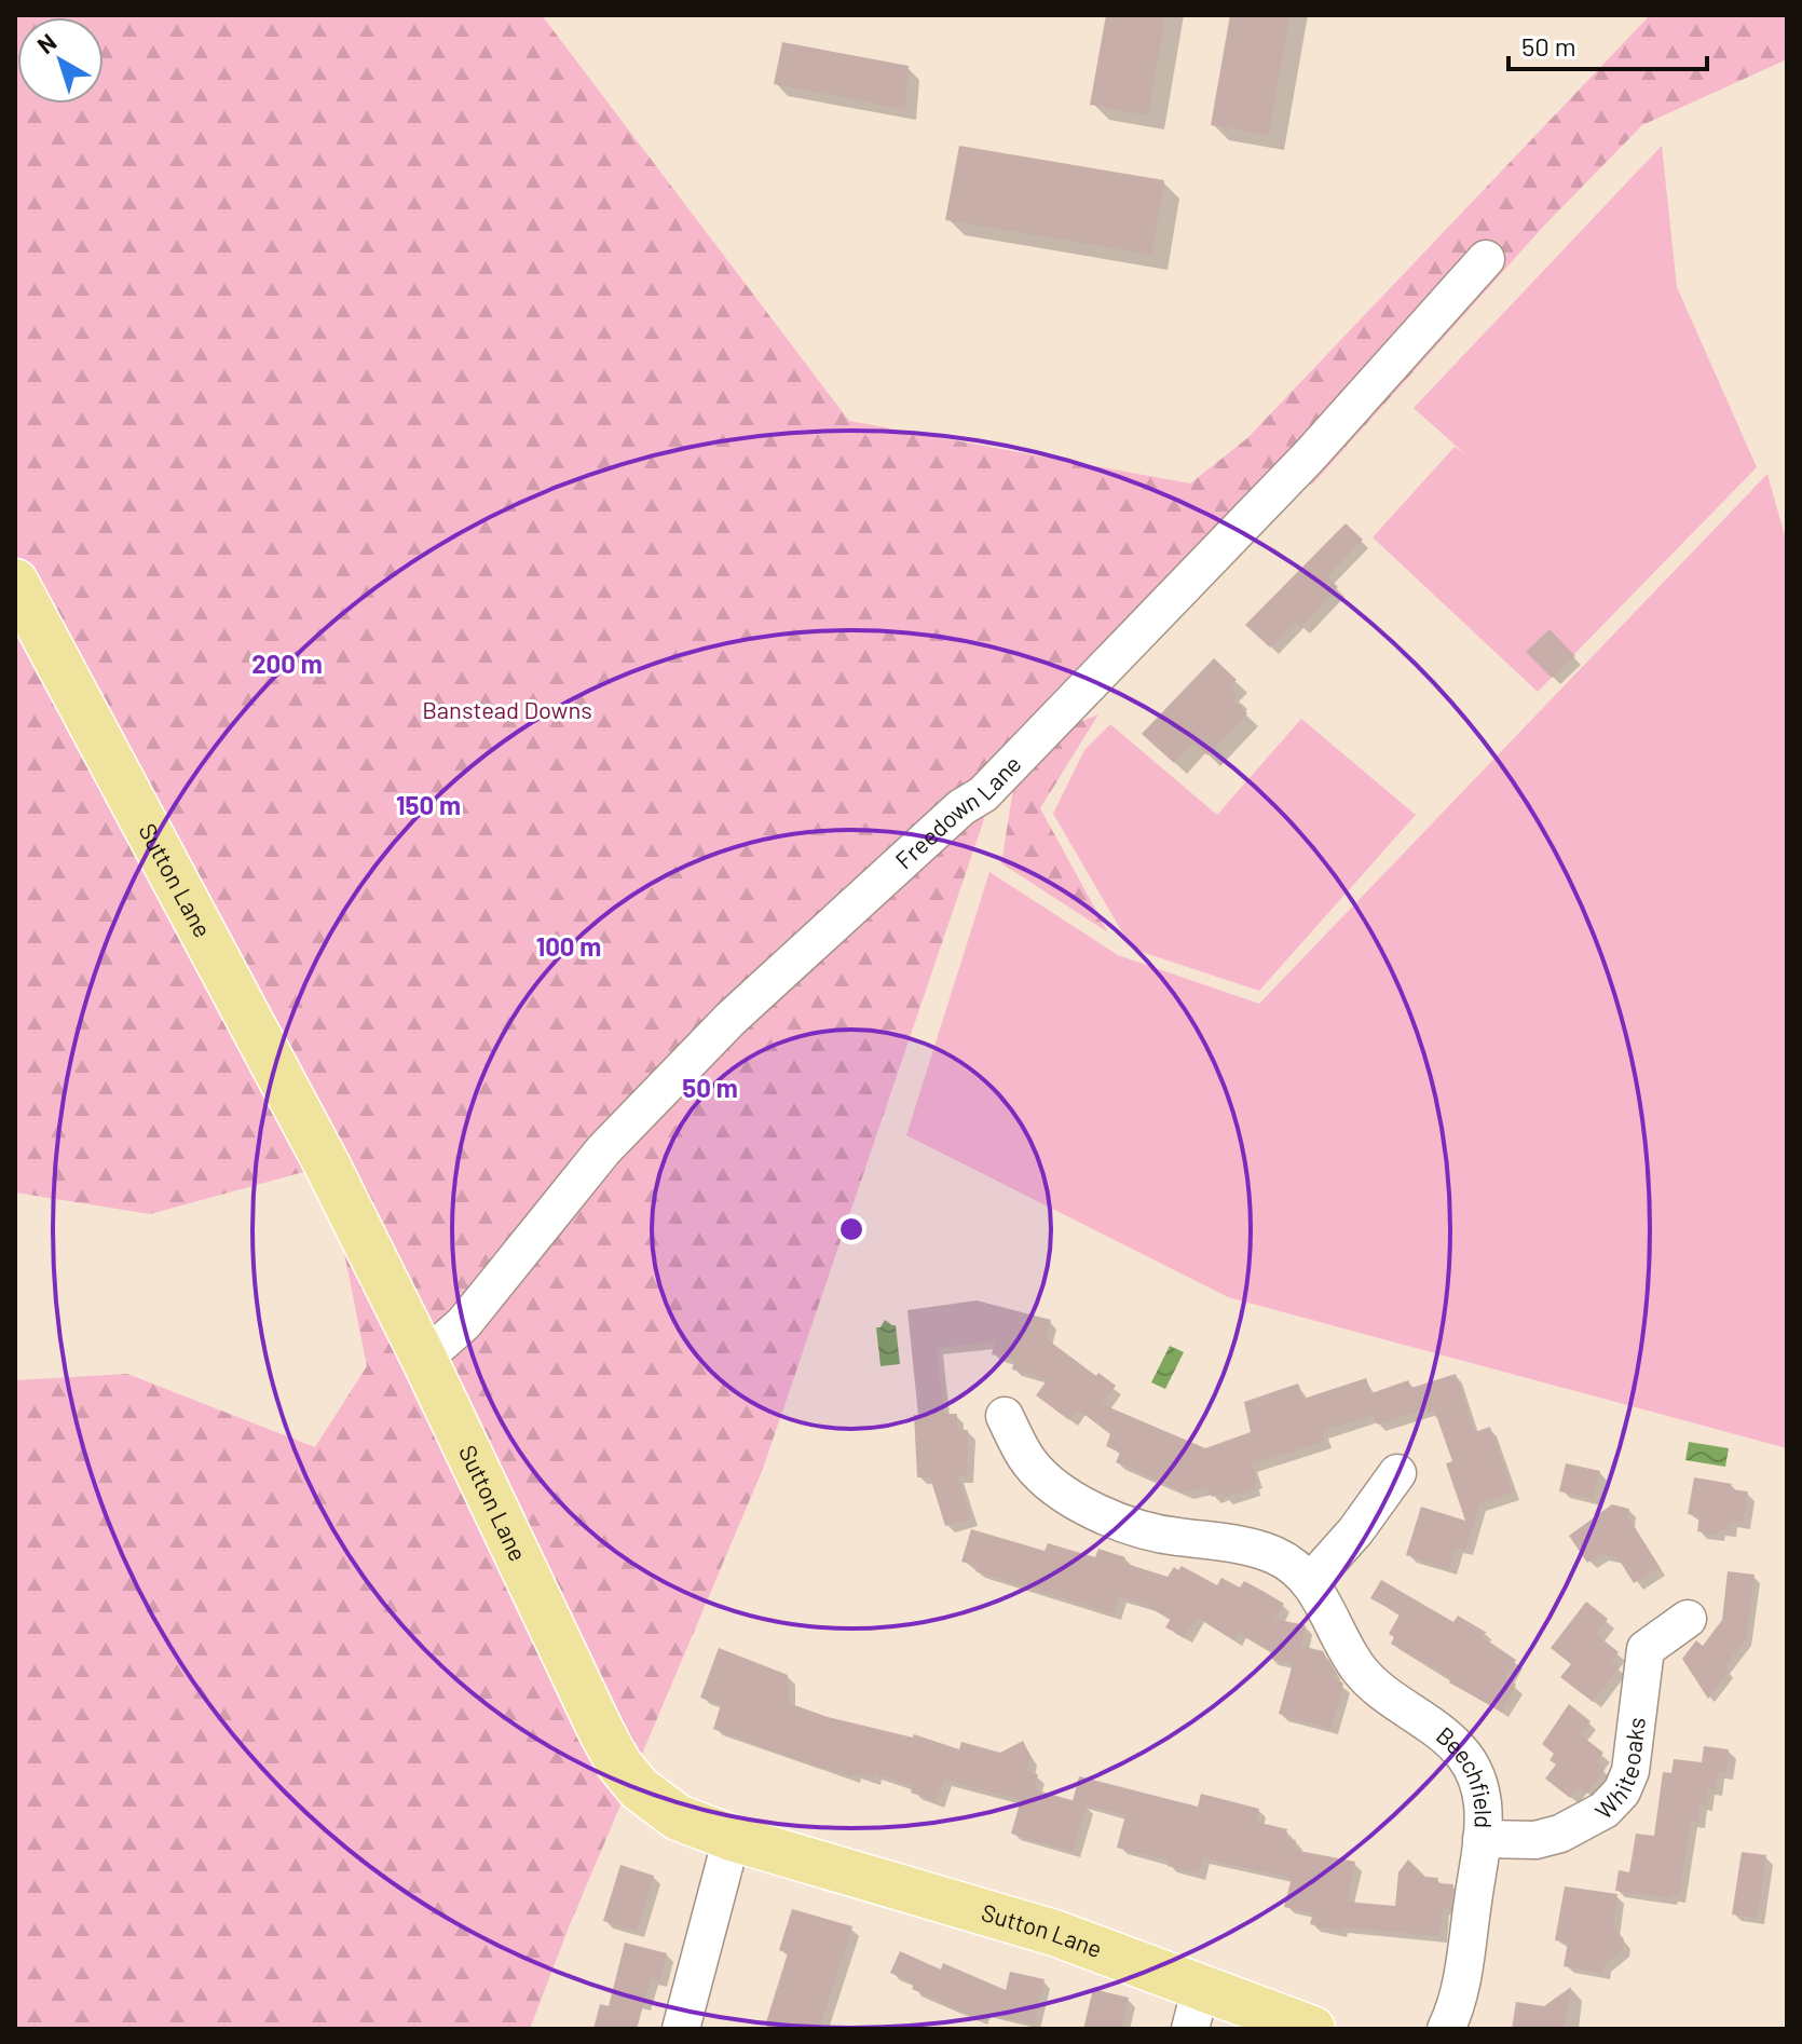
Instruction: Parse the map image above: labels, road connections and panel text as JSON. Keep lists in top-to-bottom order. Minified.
{"streets":{"main road":["Sutton Lane"],"street":["Freedown Lane","Whiteoaks","Beechfield"]},"crossings":[["Freedown Lane","Sutton Lane"],["Whiteoaks","Beechfield"]],"parks":["Banstead Downs"],"scale_bar":"50 m","north":"top left","rings":["200 m","150 m","100 m","50 m"]}
